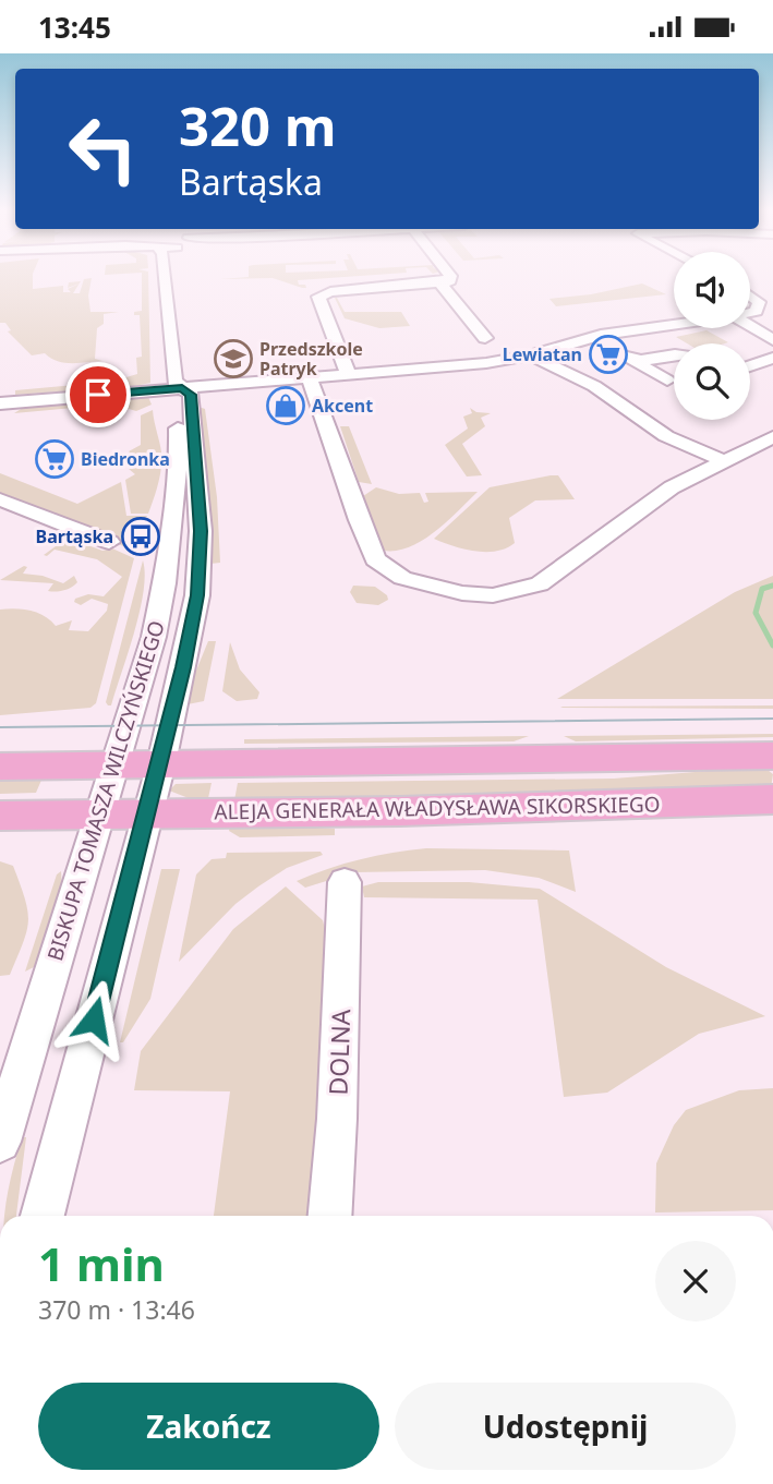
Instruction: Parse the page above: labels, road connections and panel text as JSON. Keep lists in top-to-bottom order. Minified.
{"streets":{"main road":["ALEJA GENERAŁA WŁADYSŁAWA SIKORSKIEGO"],"street":["BISKUPA TOMASZA WILCZYŃSKIEGO","DOLNA"]},"crossings":[["BISKUPA TOMASZA WILCZYŃSKIEGO","ALEJA GENERAŁA WŁADYSŁAWA SIKORSKIEGO"]],"places":{"supermarket":["Lewiatan","Biedronka"],"school or university":["Przedszkole Patryk"],"shop":["Akcent"],"bus stop":["Bartąska"]},"page":{"status":"13:45","turn":["320 m","Bartąska"],"heading":["1 min","370 m · 13:46"],"buttons":["Zakończ","Udostępnij"]}}
